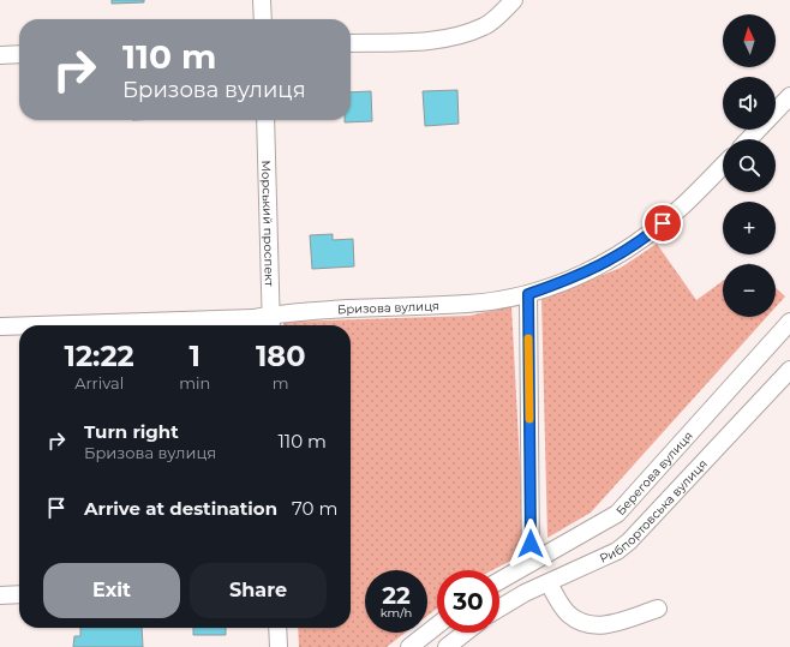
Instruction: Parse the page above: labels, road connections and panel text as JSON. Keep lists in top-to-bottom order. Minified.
{"streets":{"street":["Морський проспект","Бризова вулиця","Берегова вулиця","Рибпортовська вулиця"]},"crossings":[["Морський проспект","Бризова вулиця"]],"north":"top","page":{"map_buttons":["+","−"],"turn":["110 m","Бризова вулиця"],"eta":["12:22","Arrival","1","min","180","m"],"list":[{"name":"Turn right","note":"Бризова вулиця","value":"110 m"},{"name":"Arrive at destination","value":"70 m"}],"buttons":["Exit","Share"],"speed":"22 km/h","limit":"30"}}
